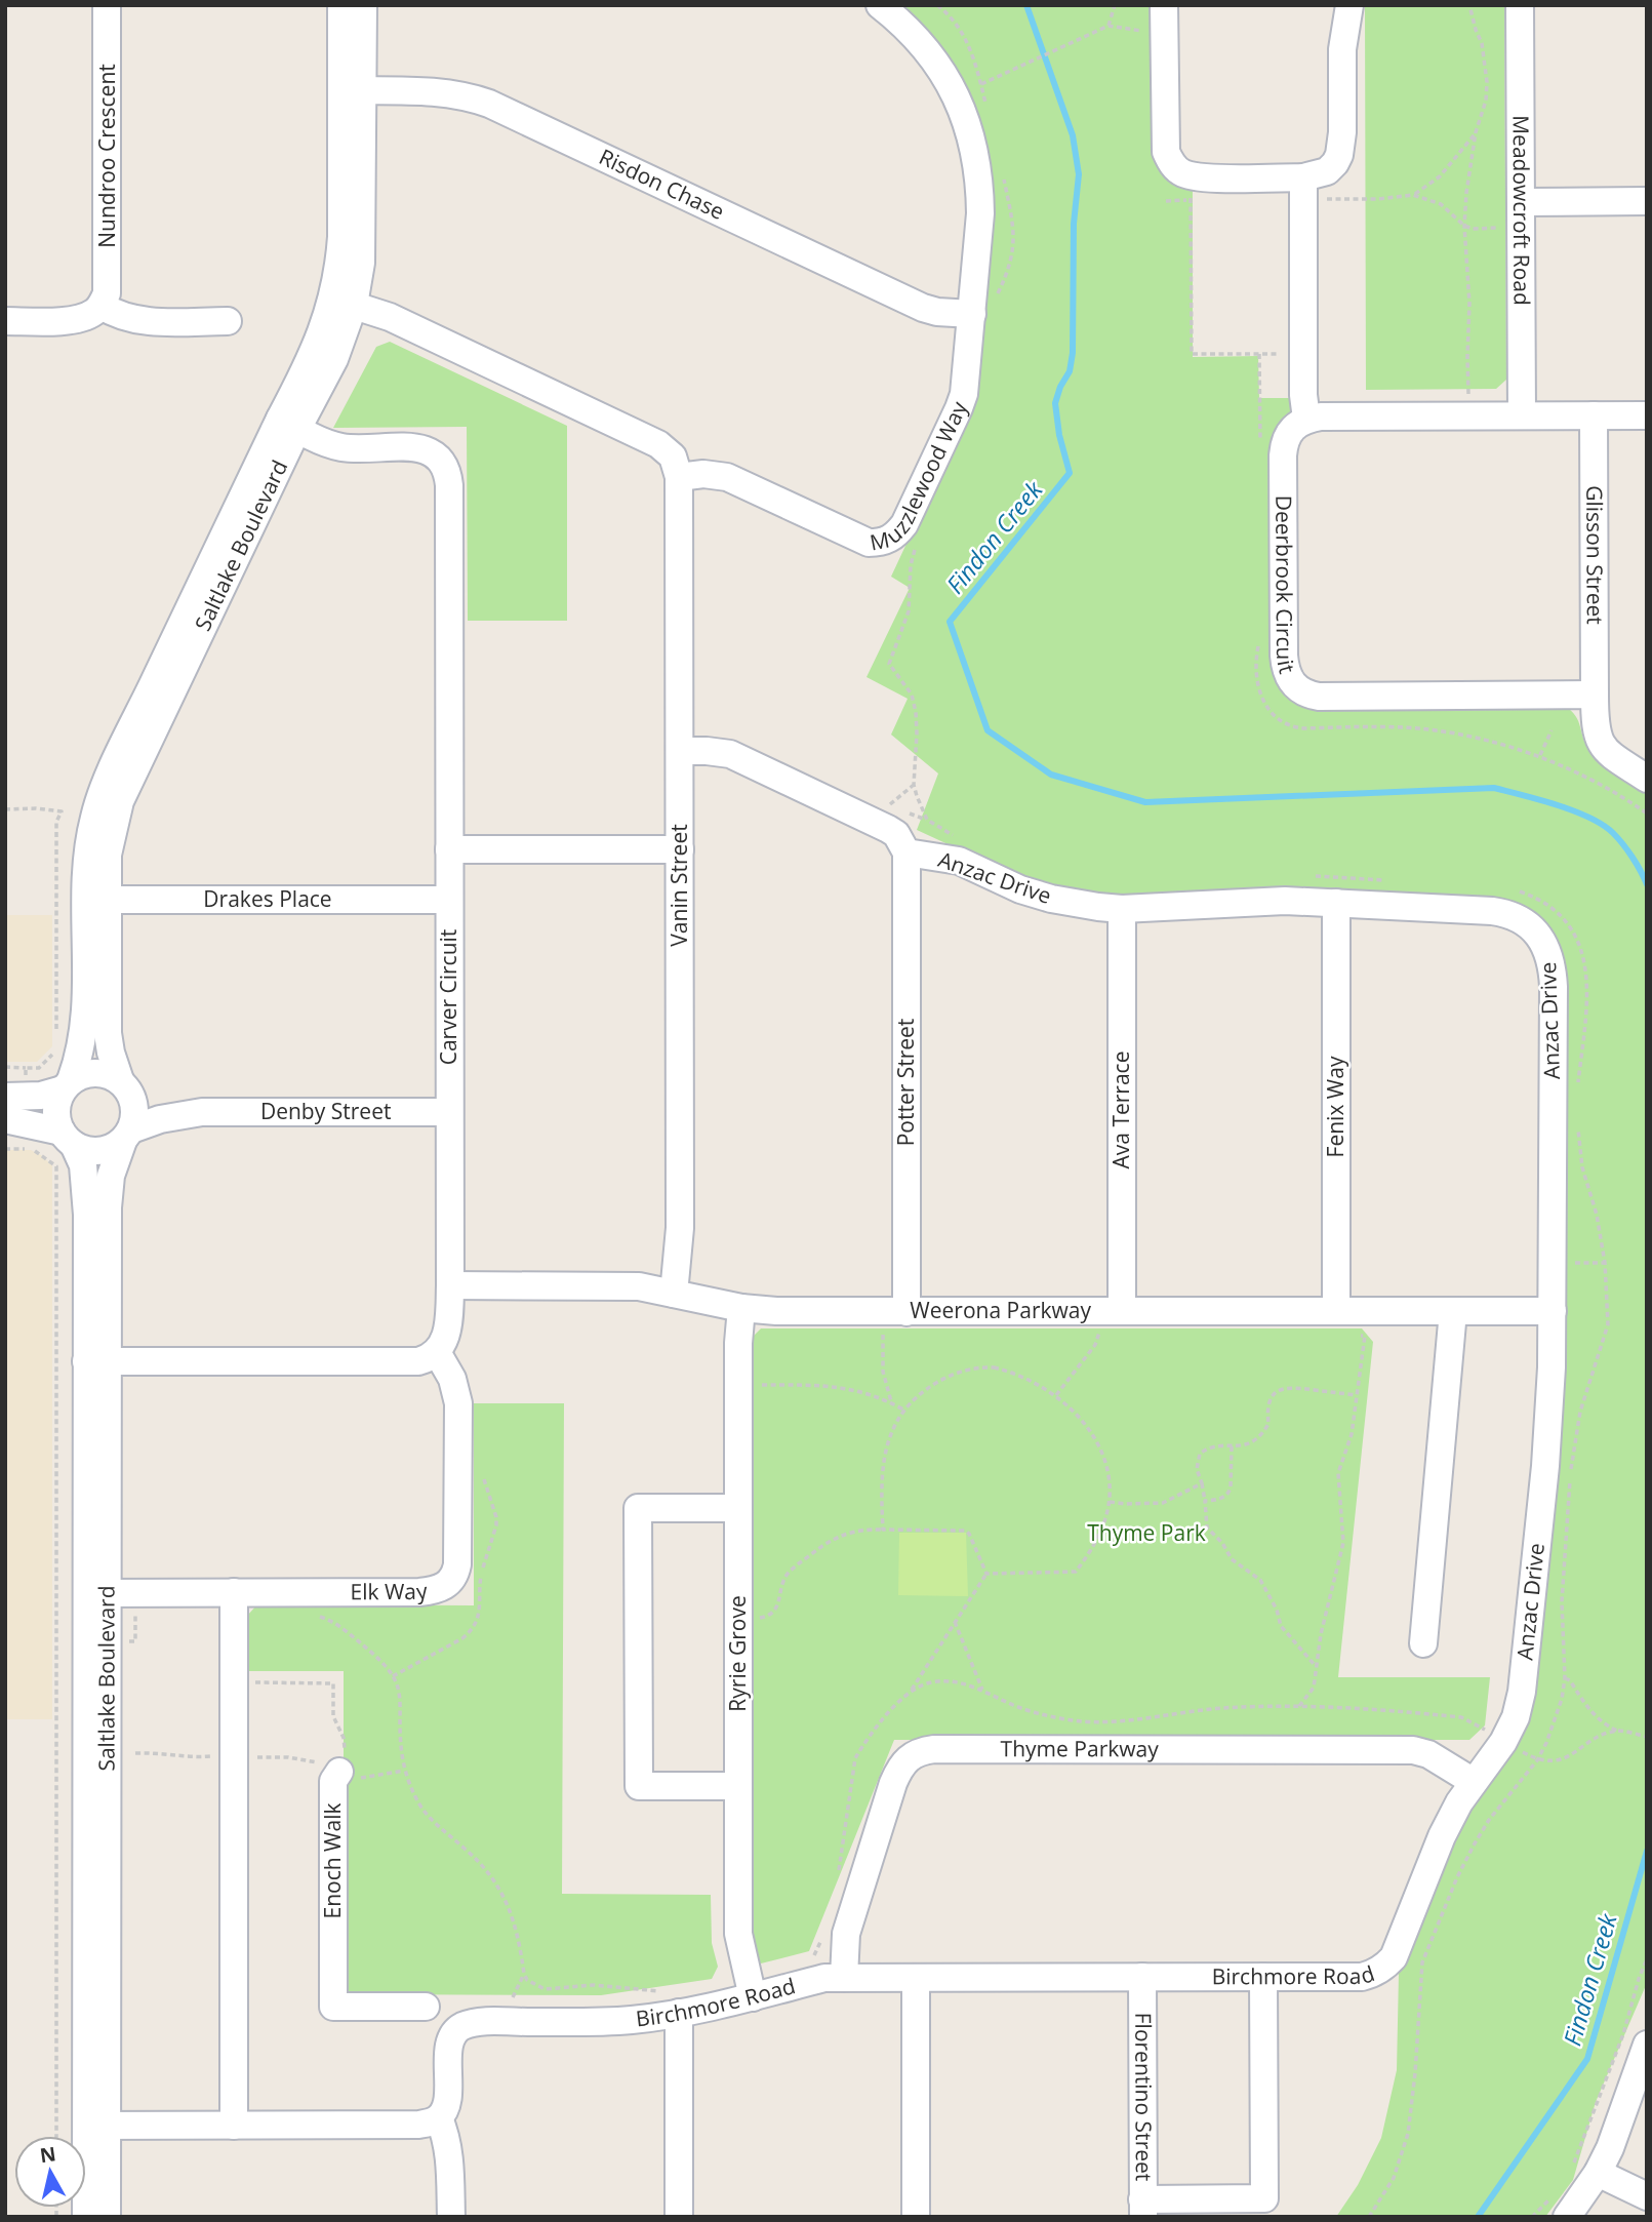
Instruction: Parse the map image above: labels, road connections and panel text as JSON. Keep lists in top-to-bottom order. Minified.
{"streets":{"street":["Nundroo Crescent","Risdon Chase","Meadowcroft Road","Muzzlewood Way","Saltlake Boulevard","Glisson Street","Deerbrook Circuit","Anzac Drive","Vanin Street","Drakes Place","Carver Circuit","Potter Street","Fenix Way","Ava Terrace","Denby Street","Weerona Parkway","Elk Way","Ryrie Grove","Thyme Parkway","Enoch Walk","Birchmore Road","Florentino Street"]},"crossings":[["Risdon Chase","Muzzlewood Way"],["Risdon Chase","Saltlake Boulevard"],["Muzzlewood Way","Vanin Street"],["Saltlake Boulevard","Drakes Place"],["Saltlake Boulevard","Carver Circuit"],["Saltlake Boulevard","Denby Street"],["Saltlake Boulevard","Elk Way"],["Glisson Street","Deerbrook Circuit"],["Anzac Drive","Potter Street"],["Anzac Drive","Fenix Way"],["Anzac Drive","Ava Terrace"],["Anzac Drive","Weerona Parkway"],["Anzac Drive","Thyme Parkway"],["Anzac Drive","Birchmore Road"],["Vanin Street","Weerona Parkway"],["Drakes Place","Carver Circuit"],["Carver Circuit","Denby Street"],["Carver Circuit","Weerona Parkway"],["Carver Circuit","Elk Way"],["Potter Street","Weerona Parkway"],["Fenix Way","Weerona Parkway"],["Ava Terrace","Weerona Parkway"],["Weerona Parkway","Ryrie Grove"],["Ryrie Grove","Birchmore Road"],["Thyme Parkway","Birchmore Road"],["Birchmore Road","Florentino Street"]],"water":["Findon Creek"],"parks":["Thyme Park"],"north":"top"}
